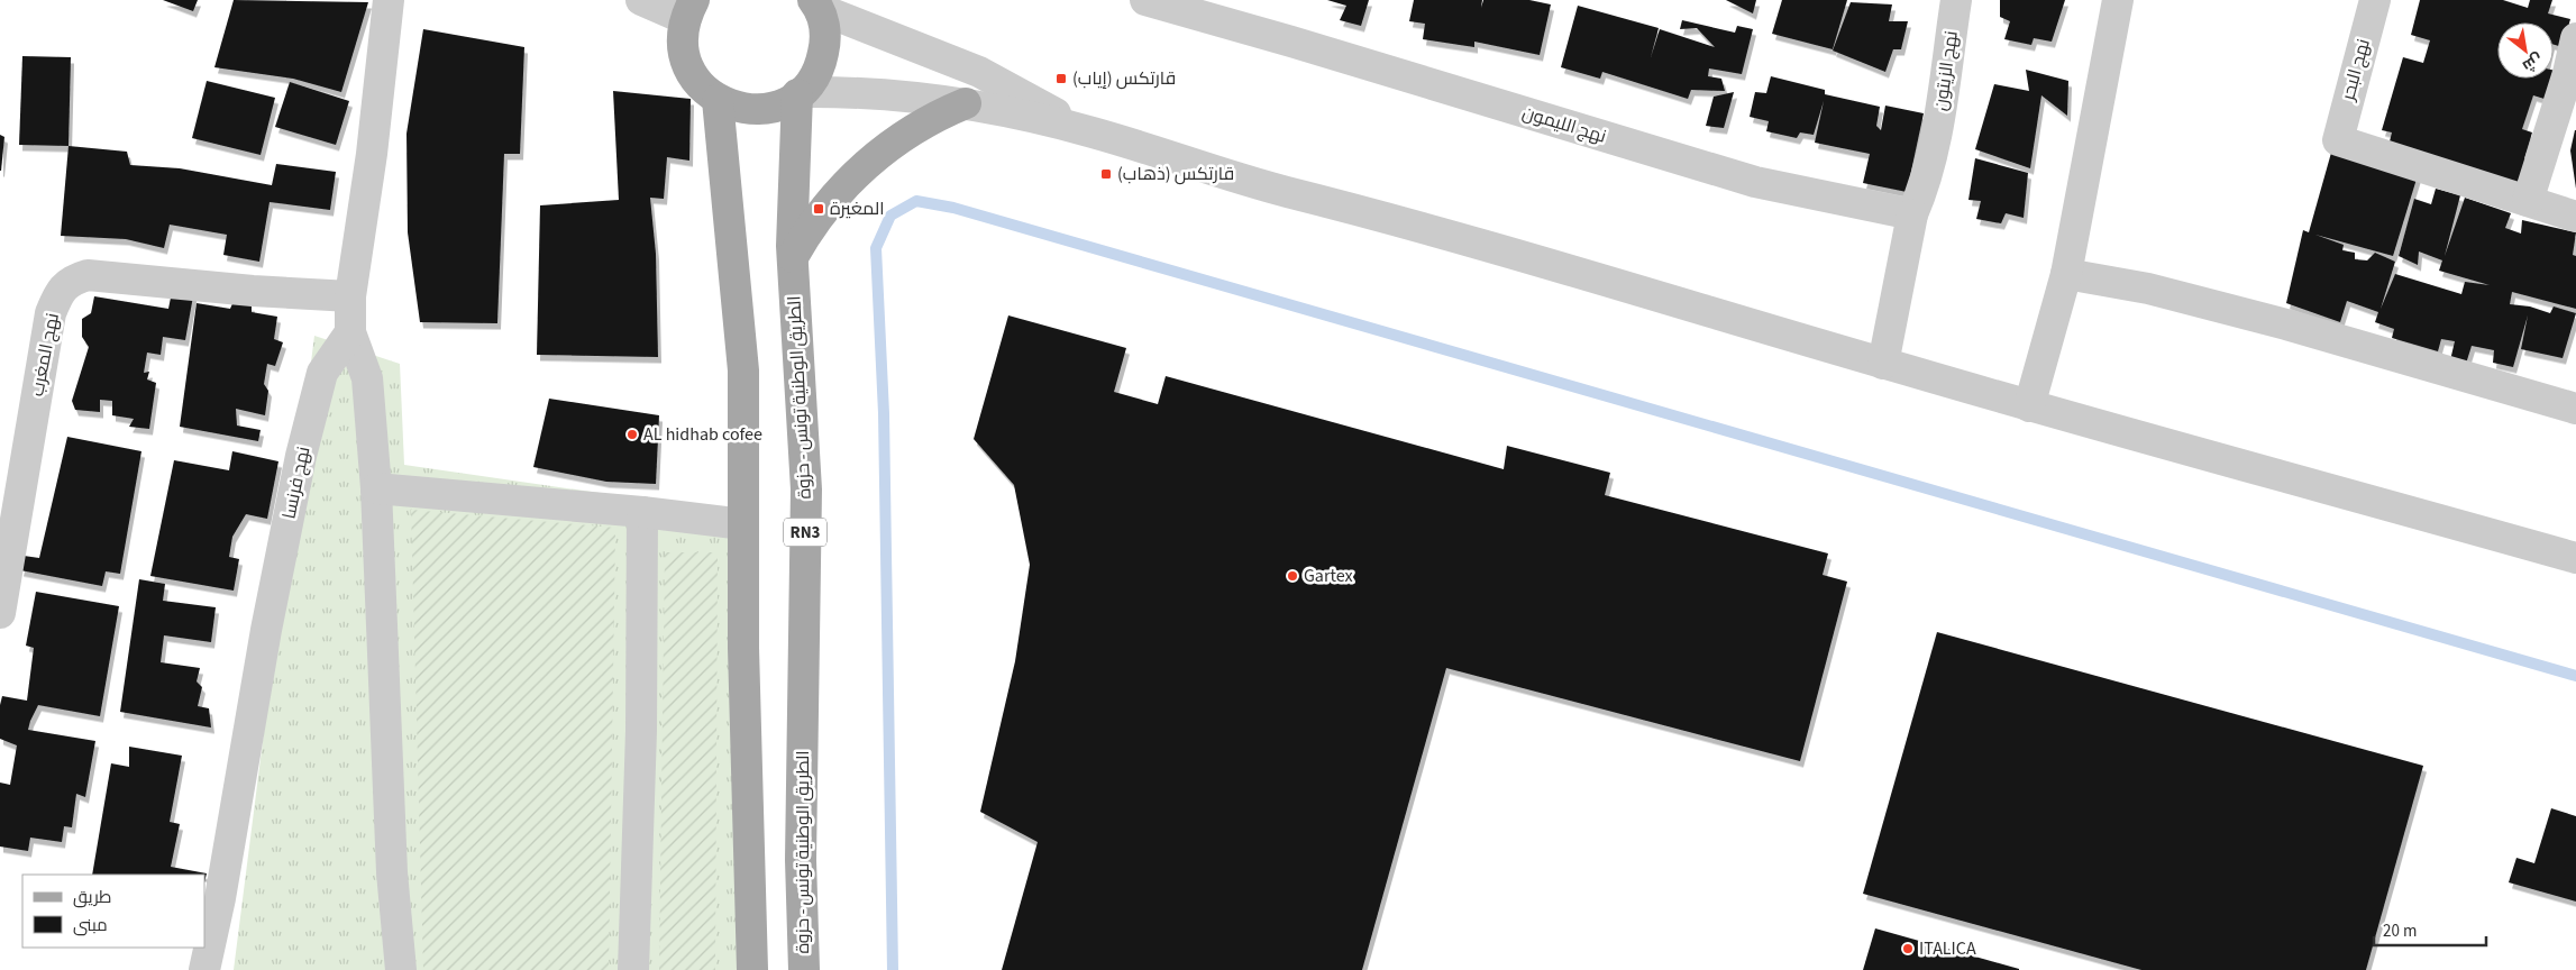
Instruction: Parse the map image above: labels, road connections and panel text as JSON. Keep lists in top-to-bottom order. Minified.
{"streets":{"main road":["الطريق الوطنية تونس - حزوة","RN3"],"street":["نهج البحر","نهج الزيتون","نهج الليمون","نهج المغرب","نهج فرنسا"]},"crossings":[["نهج الزيتون","نهج الليمون"]],"places":{"transit":["قارتكس (إياب)","قارتكس (ذهاب)","المغيرة"],"other":["AL hidhab cofee","Gartex","ITALICA"]},"legend":["طريق","مبنى"],"scale_bar":"20 m","north":"bottom right"}
